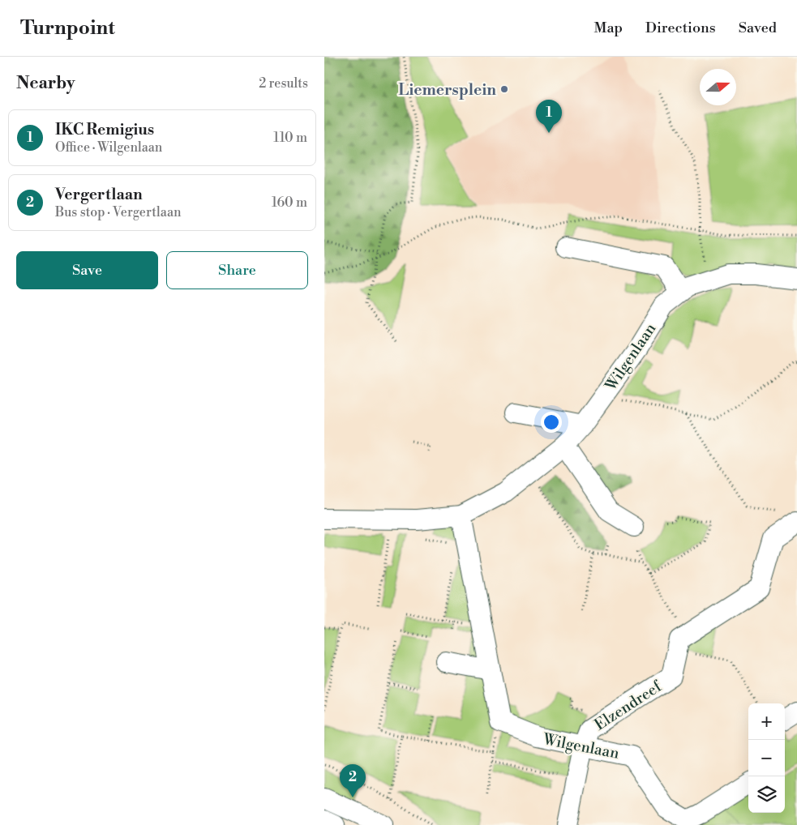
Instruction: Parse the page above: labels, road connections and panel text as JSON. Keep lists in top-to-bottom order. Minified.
{"streets":{"street":["Wilgenlaan","Elzendreef"]},"crossings":[["Wilgenlaan","Elzendreef"]],"places":["Liemersplein"],"north":"right","page":{"header":"Turnpoint","nav":["Map","Directions","Saved"],"heading":["Nearby","2 results"],"pins":["1","2"],"list":[{"mark":"1","name":"IKC Remigius","note":"Office · Wilgenlaan","value":"110 m"},{"mark":"2","name":"Vergertlaan","note":"Bus stop · Vergertlaan","value":"160 m"}],"buttons":["Save","Share"],"map_buttons":["+","−"]}}
